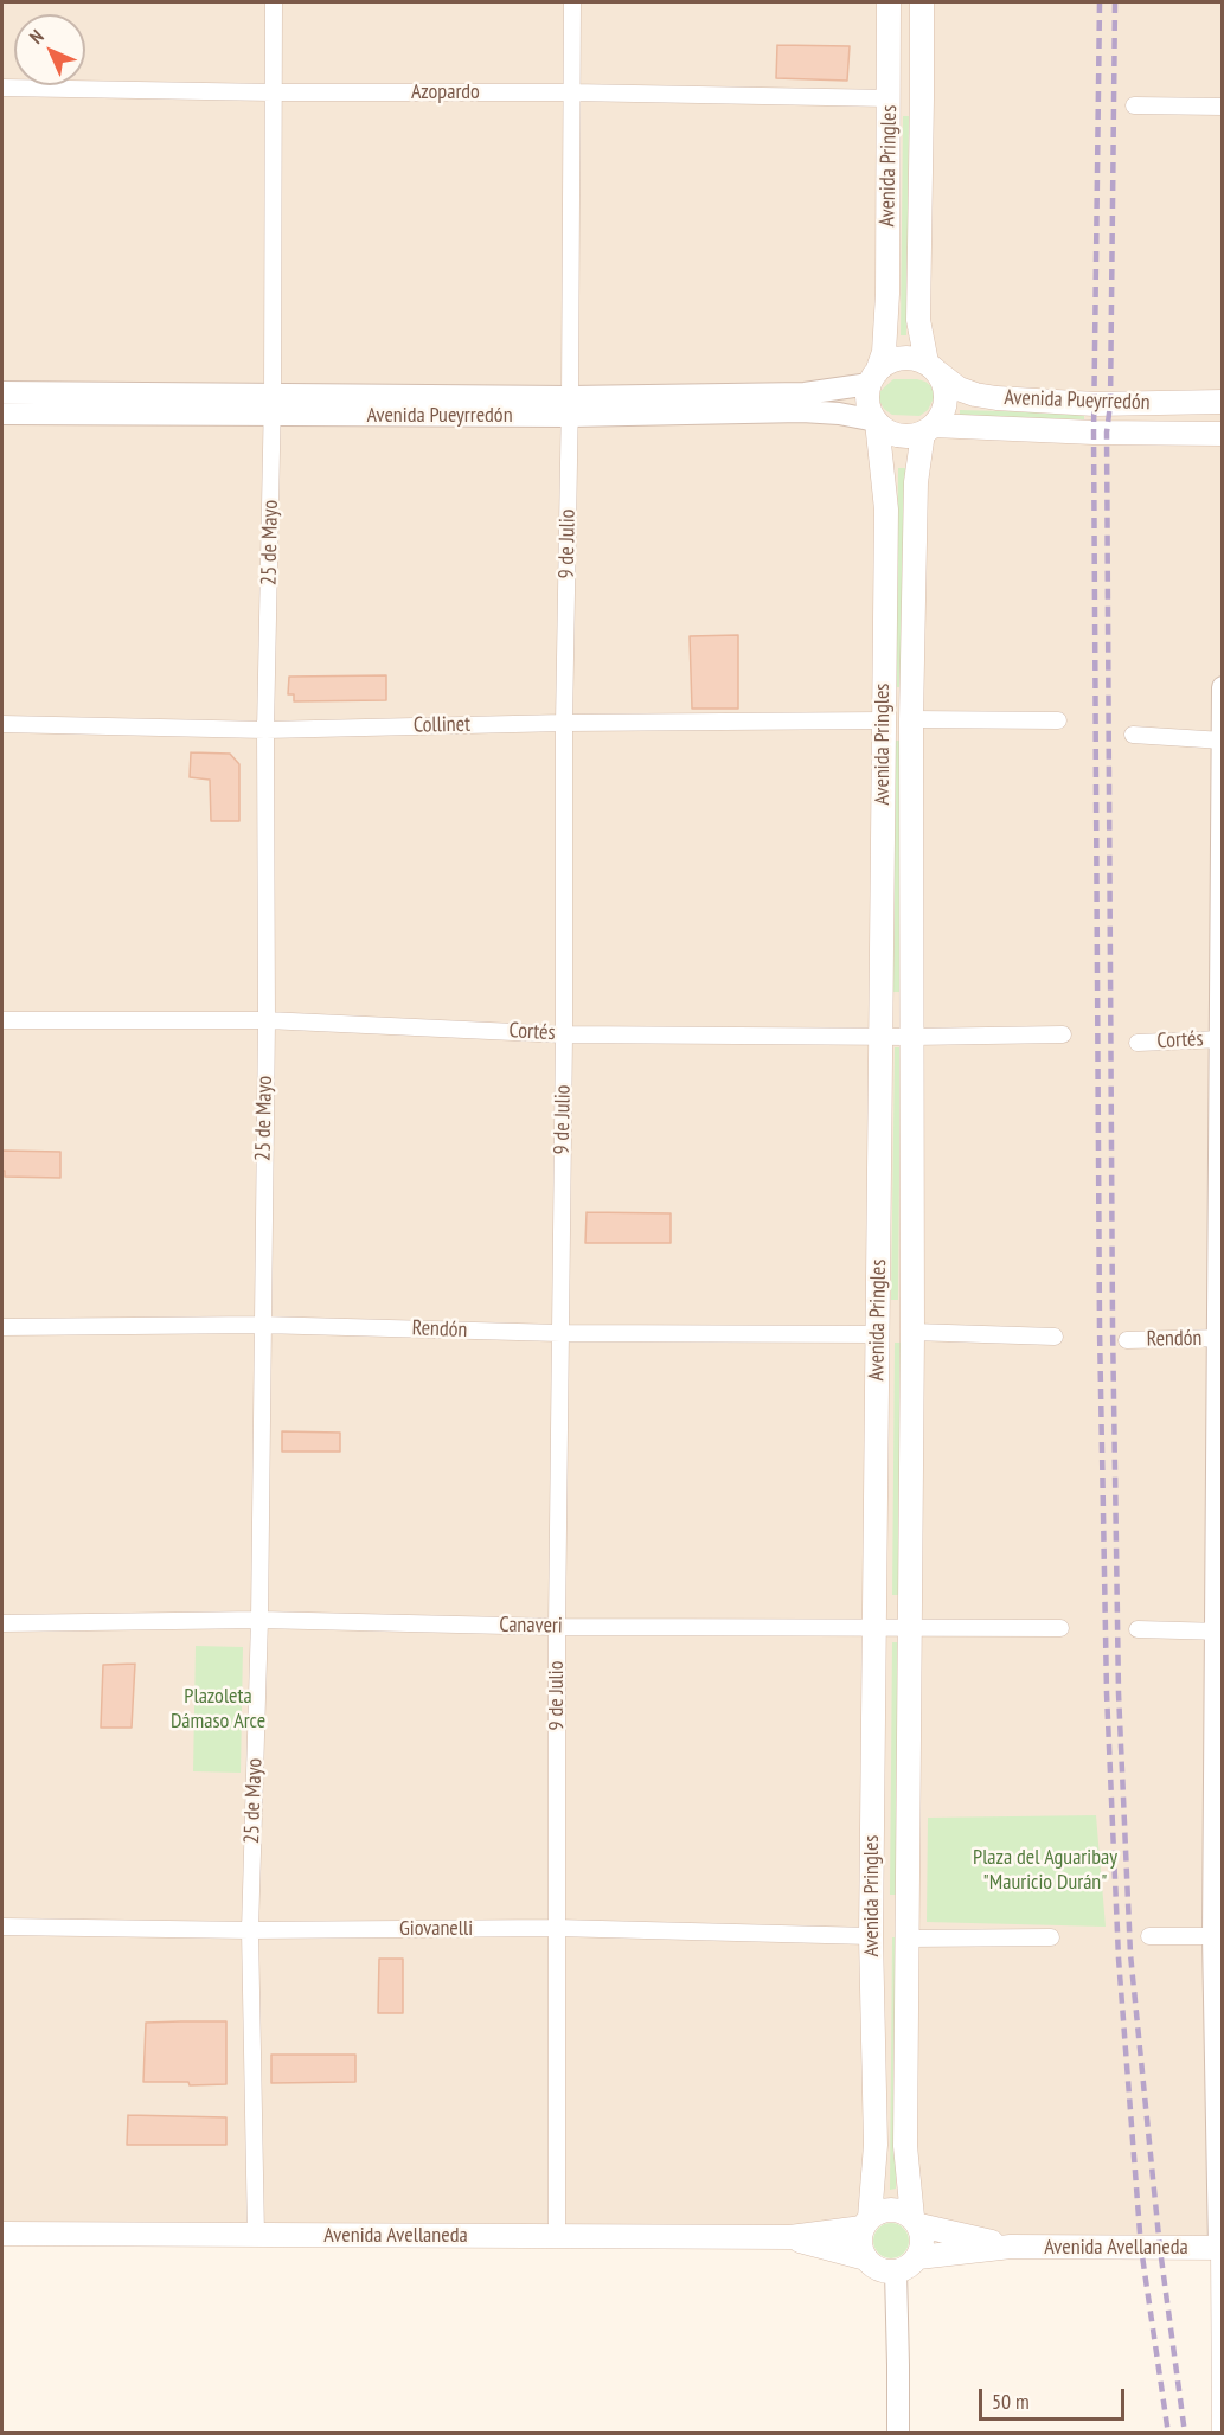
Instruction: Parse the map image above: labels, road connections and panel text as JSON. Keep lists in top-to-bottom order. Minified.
{"streets":{"main road":["Avenida Pringles","Avenida Pueyrredón","Avenida Avellaneda"],"street":["Azopardo","25 de Mayo","9 de Julio","Collinet","Cortés","Rendón","Canaveri","Giovanelli"]},"crossings":[["Azopardo","Avenida Pringles"],["Azopardo","25 de Mayo"],["Azopardo","9 de Julio"],["Avenida Pringles","Avenida Pueyrredón"],["Avenida Pringles","Collinet"],["Avenida Pringles","Cortés"],["Avenida Pringles","Rendón"],["Avenida Pringles","Canaveri"],["Avenida Pringles","Giovanelli"],["Avenida Pringles","Avenida Avellaneda"],["Avenida Pueyrredón","25 de Mayo"],["Avenida Pueyrredón","9 de Julio"],["25 de Mayo","Collinet"],["25 de Mayo","Cortés"],["25 de Mayo","Rendón"],["25 de Mayo","Canaveri"],["25 de Mayo","Giovanelli"],["25 de Mayo","Avenida Avellaneda"],["9 de Julio","Collinet"],["9 de Julio","Cortés"],["9 de Julio","Rendón"],["9 de Julio","Canaveri"],["9 de Julio","Giovanelli"],["9 de Julio","Avenida Avellaneda"]],"parks":["Plazoleta Dámaso Arce","Plaza del Aguaribay \"Mauricio Durán\""],"scale_bar":"50 m","north":"top left"}
